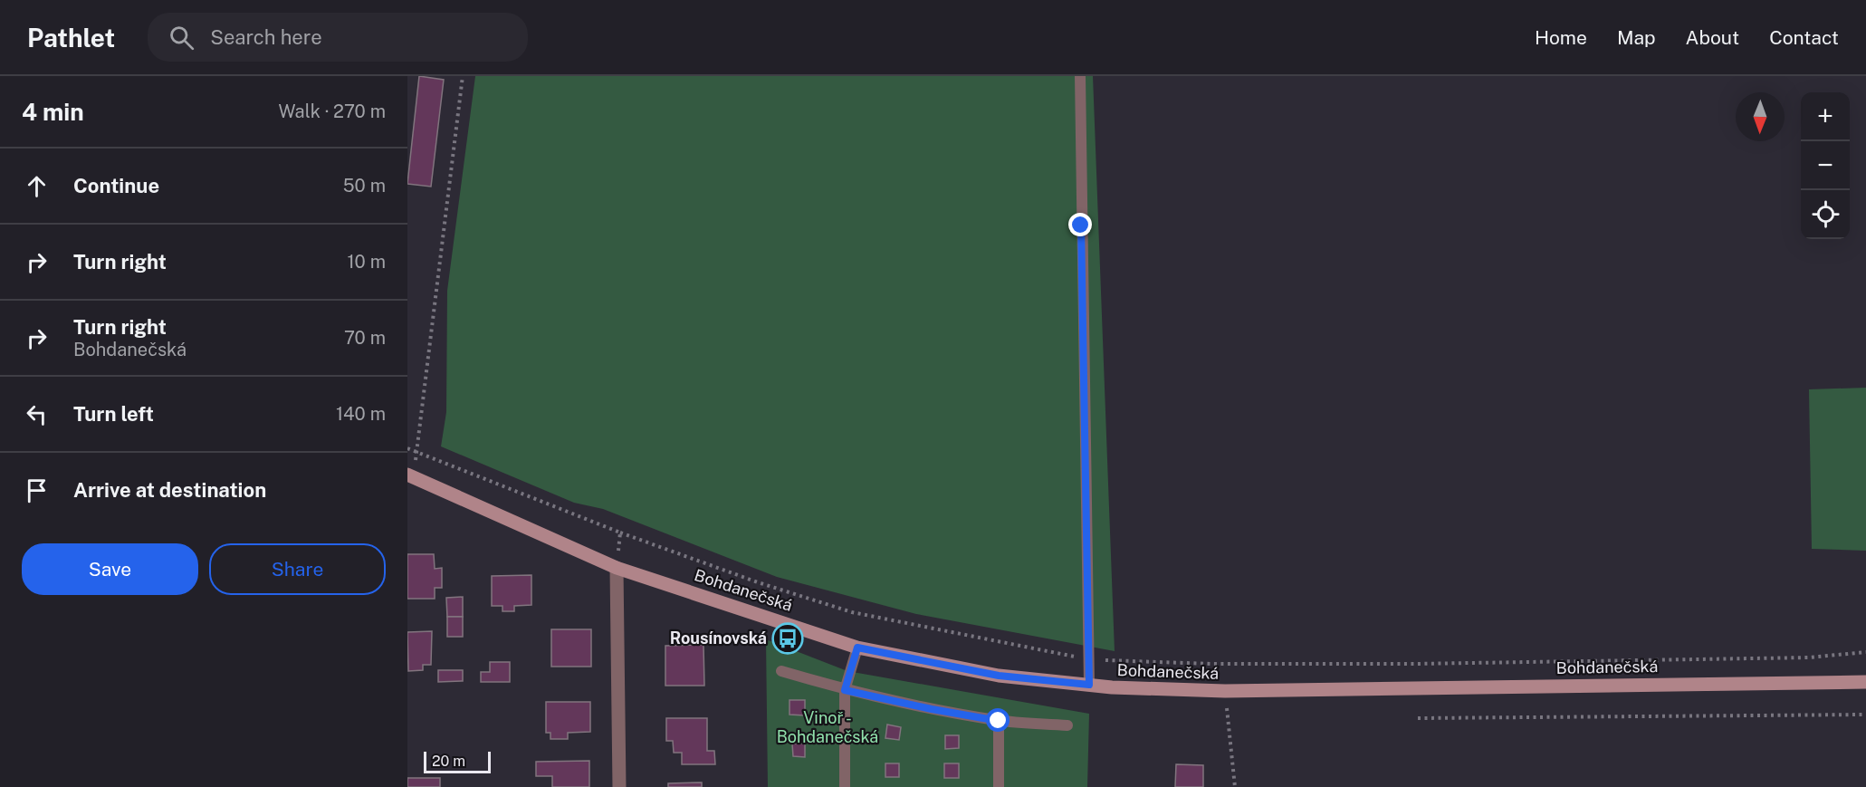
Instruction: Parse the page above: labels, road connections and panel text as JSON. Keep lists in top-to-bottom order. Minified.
{"streets":{"street":["Bohdanečská"]},"parks":["Vinoř - Bohdanečská"],"places":{"bus stop":["Rousínovská"]},"scale_bar":"20 m","north":"bottom","page":{"header":"Pathlet","search":"Search here","nav":["Home","Map","About","Contact"],"heading":["4 min","Walk · 270 m"],"map_buttons":["+","−"],"list":[["Continue","50 m"],["Turn right","10 m"],["Turn right","Bohdanečská","70 m"],["Turn left","140 m"],"Arrive at destination"],"buttons":["Save","Share"],"scale":"20 m"}}
